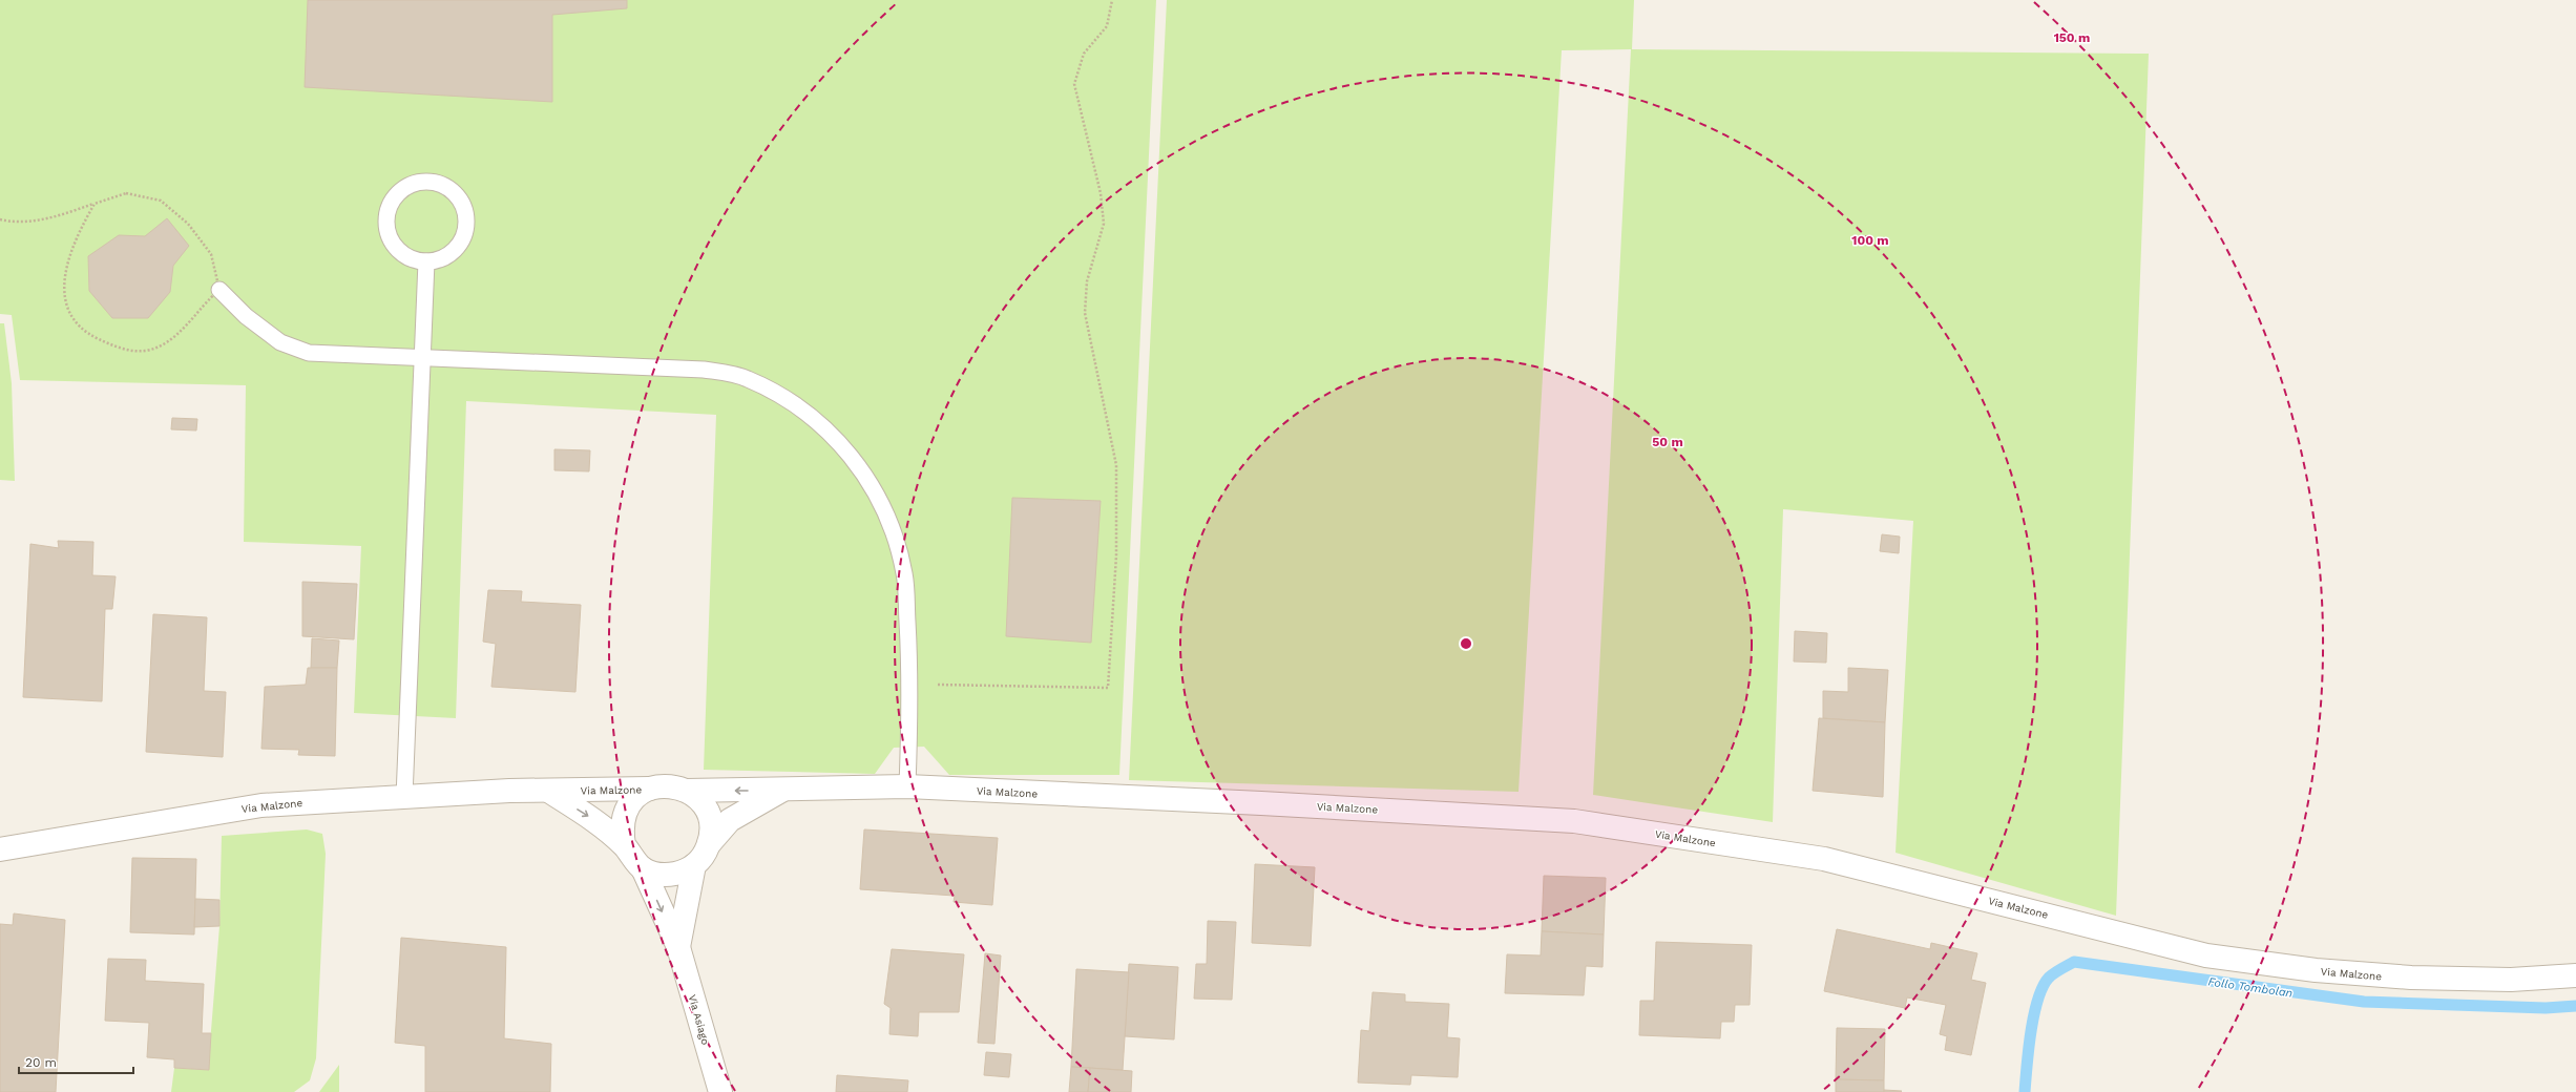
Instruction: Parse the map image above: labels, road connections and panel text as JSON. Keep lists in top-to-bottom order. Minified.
{"streets":{"street":["Via Malzone","Via Asiago"]},"crossings":[["Via Malzone","Via Asiago"]],"water":["Follo Tombolan"],"scale_bar":"20 m","rings":["150 m","100 m","50 m"]}
